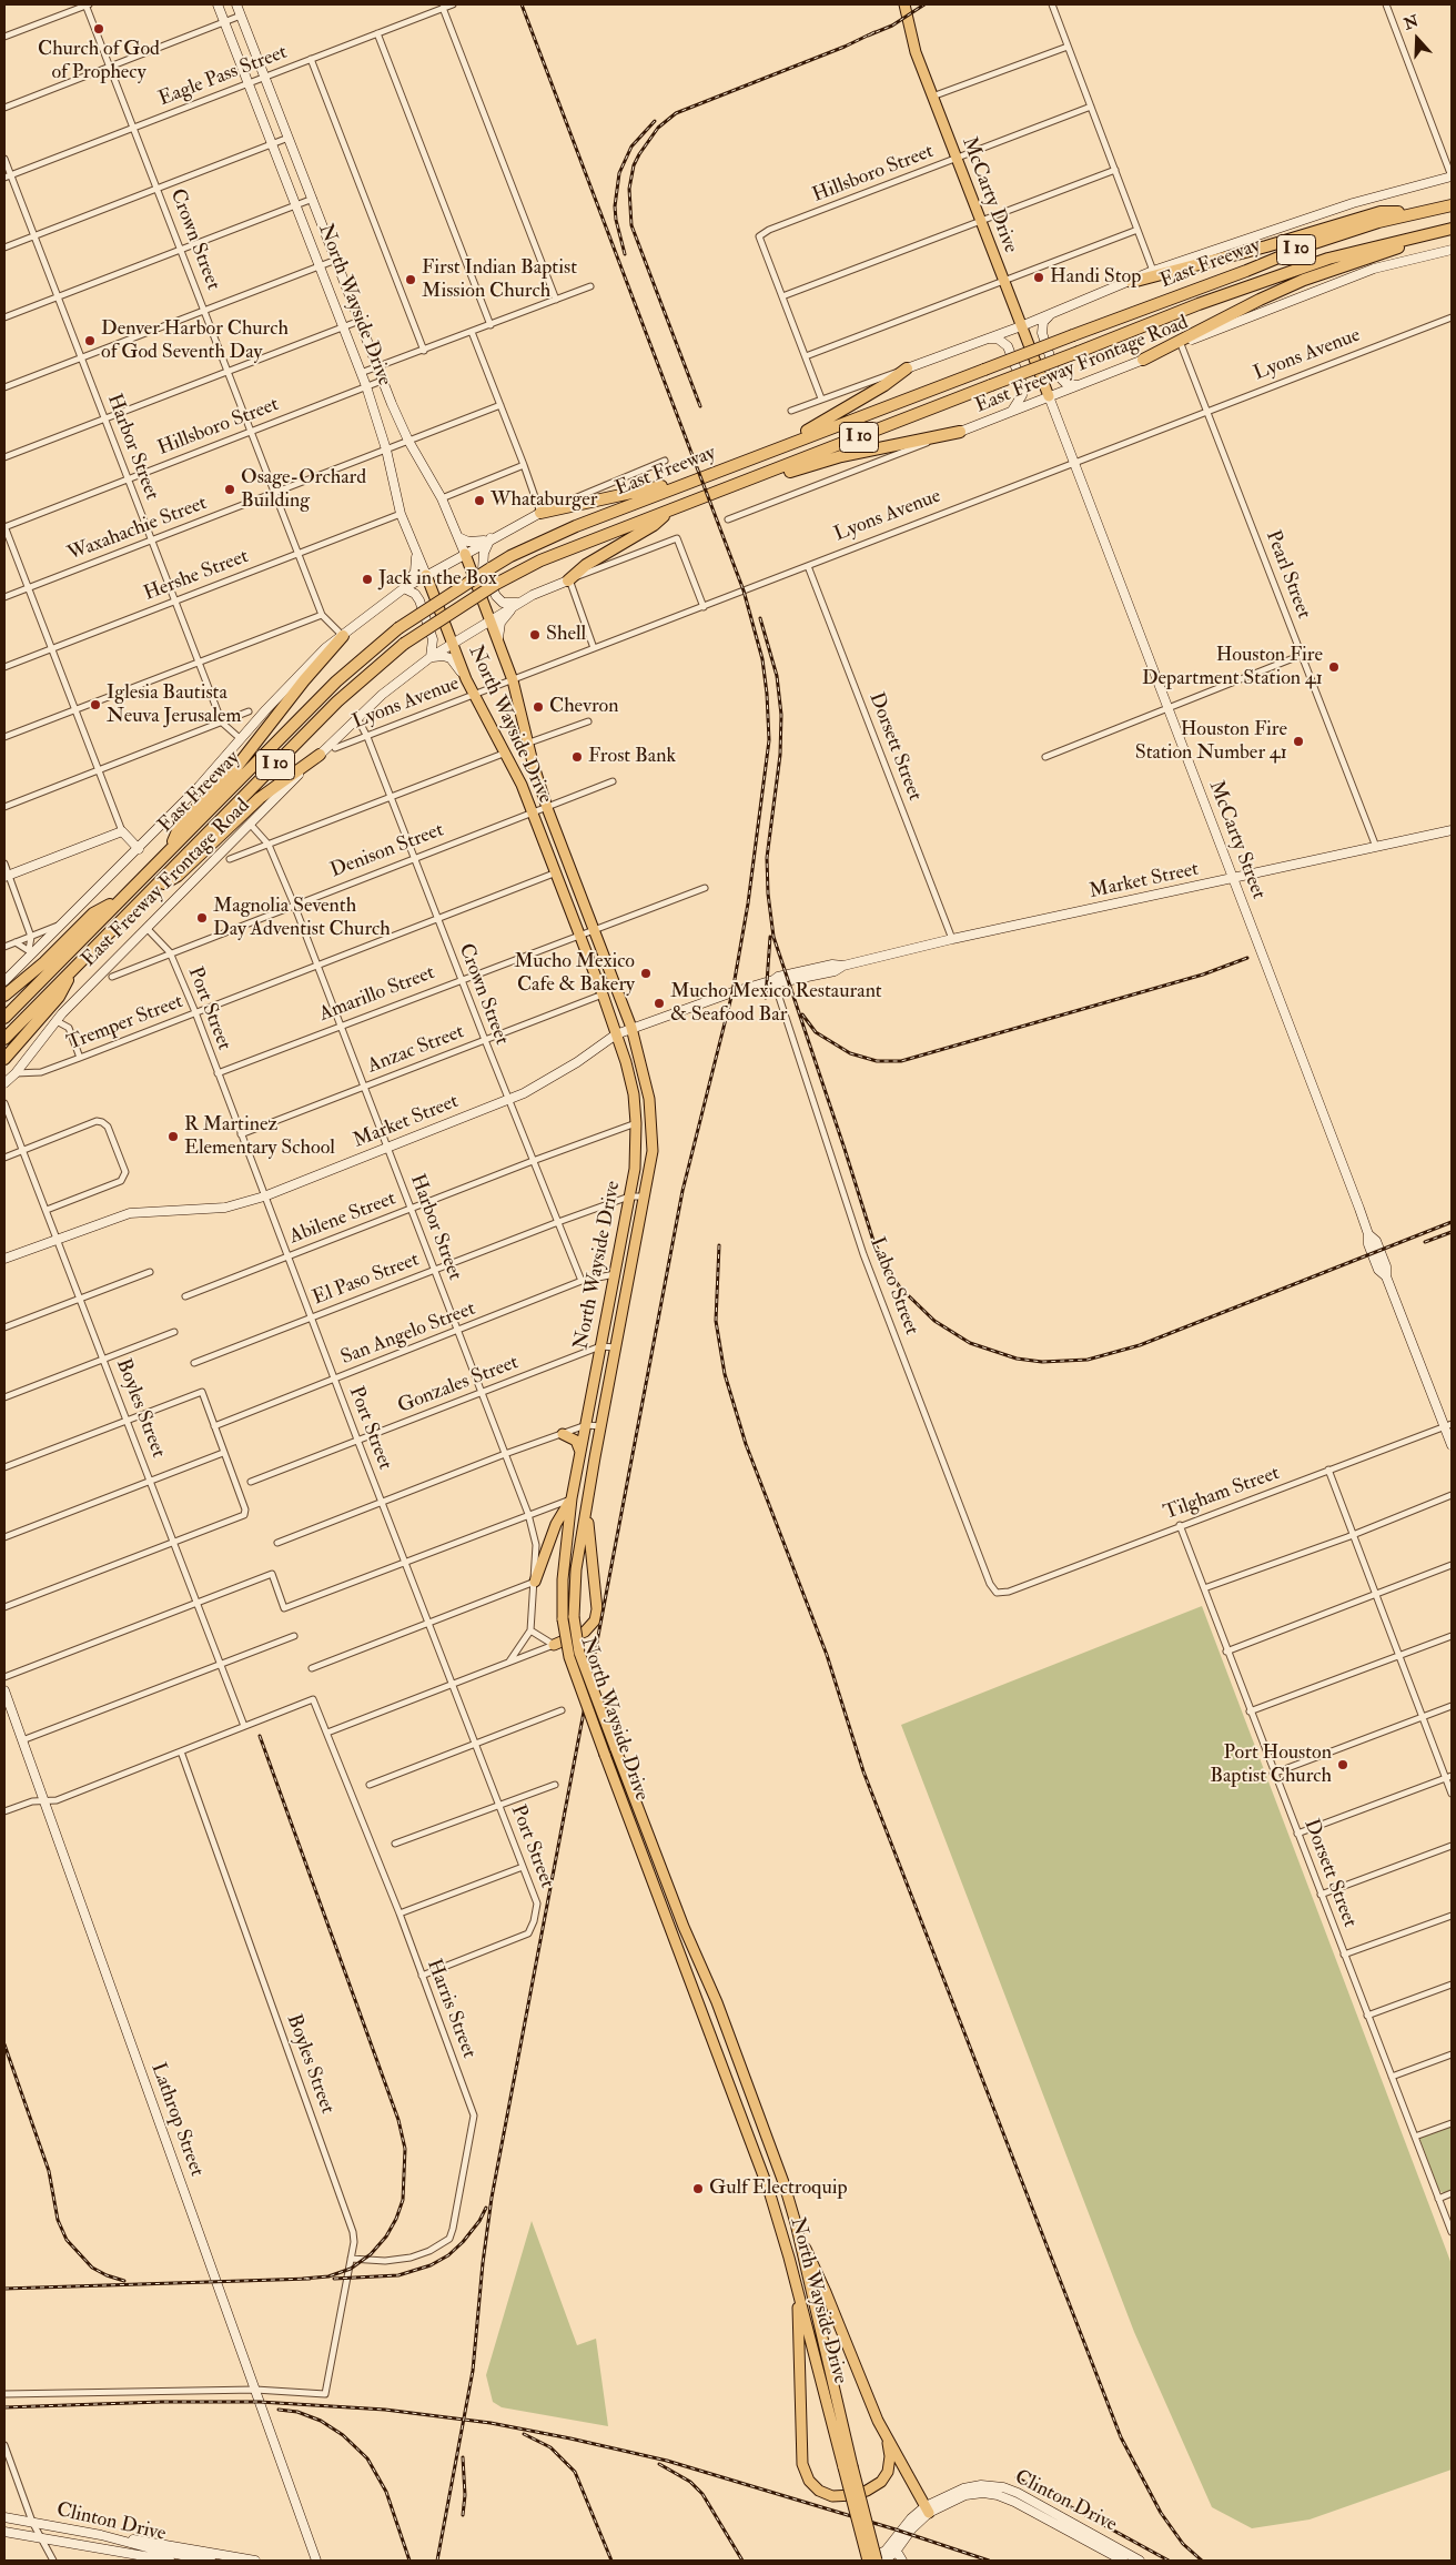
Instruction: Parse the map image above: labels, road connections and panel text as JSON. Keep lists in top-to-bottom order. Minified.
{"streets":{"highway":["I 10","East Freeway"],"main road":["McCarty Drive","North Wayside Drive","East Freeway Frontage Road","McCarty Street","Market Street","Lathrop Street","Clinton Drive"],"street":["Eagle Pass Street","Hillsboro Street","Crown Street","Lyons Avenue","Harbor Street","Waxahachie Street","Pearl Street","Hershe Street","Dorsett Street","Denison Street","Amarillo Street","Port Street","Tremper Street","Anzac Street","Abilene Street","El Paso Street","Labco Street","San Angelo Street","Gonzales Street","Boyles Street","Tilgham Street","Harris Street"]},"crossings":[["Eagle Pass Street","Crown Street"],["Eagle Pass Street","North Wayside Drive"],["Eagle Pass Street","Harbor Street"],["Hillsboro Street","McCarty Drive"],["Hillsboro Street","Crown Street"],["Hillsboro Street","North Wayside Drive"],["Hillsboro Street","Harbor Street"],["McCarty Drive","East Freeway Frontage Road"],["McCarty Drive","McCarty Street"],["Crown Street","Lyons Avenue"],["Crown Street","East Freeway Frontage Road"],["Crown Street","Waxahachie Street"],["Crown Street","Hershe Street"],["Crown Street","Denison Street"],["Crown Street","Market Street"],["Crown Street","Amarillo Street"],["Crown Street","Tremper Street"],["Crown Street","Anzac Street"],["Crown Street","Abilene Street"],["Crown Street","El Paso Street"],["Crown Street","San Angelo Street"],["North Wayside Drive","Lyons Avenue"],["North Wayside Drive","East Freeway Frontage Road"],["North Wayside Drive","Waxahachie Street"],["North Wayside Drive","Hershe Street"],["North Wayside Drive","Denison Street"],["North Wayside Drive","Market Street"],["North Wayside Drive","Amarillo Street"],["North Wayside Drive","Tremper Street"],["North Wayside Drive","Anzac Street"],["North Wayside Drive","Abilene Street"],["North Wayside Drive","El Paso Street"],["North Wayside Drive","San Angelo Street"],["North Wayside Drive","Gonzales Street"],["North Wayside Drive","Clinton Drive"],["Lyons Avenue","East Freeway Frontage Road"],["Lyons Avenue","Pearl Street"],["Lyons Avenue","Dorsett Street"],["Lyons Avenue","McCarty Street"],["East Freeway Frontage Road","Harbor Street"],["East Freeway Frontage Road","Pearl Street"],["East Freeway Frontage Road","McCarty Street"],["East Freeway Frontage Road","Port Street"],["East Freeway Frontage Road","Tremper Street"],["Harbor Street","Waxahachie Street"],["Harbor Street","Hershe Street"],["Harbor Street","Denison Street"],["Harbor Street","Market Street"],["Harbor Street","Amarillo Street"],["Harbor Street","Tremper Street"],["Harbor Street","Anzac Street"],["Harbor Street","Abilene Street"],["Harbor Street","El Paso Street"],["Harbor Street","San Angelo Street"],["Harbor Street","Gonzales Street"],["Pearl Street","Market Street"],["Dorsett Street","Market Street"],["Dorsett Street","Tilgham Street"],["McCarty Street","Market Street"],["McCarty Street","Tilgham Street"],["Denison Street","Port Street"],["Market Street","Port Street"],["Market Street","Labco Street"],["Market Street","Boyles Street"],["Amarillo Street","Port Street"],["Port Street","Tremper Street"],["Port Street","Anzac Street"],["Port Street","Abilene Street"],["Port Street","El Paso Street"],["Port Street","San Angelo Street"],["Port Street","Gonzales Street"],["Port Street","Harris Street"],["Labco Street","Tilgham Street"],["Boyles Street","Harris Street"],["Boyles Street","Lathrop Street"]],"places":["Church of God of Prophecy","Handi Stop","First Indian Baptist Mission Church","Denver Harbor Church of God Seventh Day","Osage-Orchard Building","Whataburger","Jack in the Box","Shell","Houston Fire Department Station 41","Iglesia Bautista Neuva Jerusalem","Chevron","Houston Fire Station Number 41","Frost Bank","Magnolia Seventh Day Adventist Church","Mucho Mexico Cafe & Bakery","Mucho Mexico Restaurant & Seafood Bar","R Martinez Elementary School","Port Houston Baptist Church","Gulf Electroquip"],"north":"top"}
